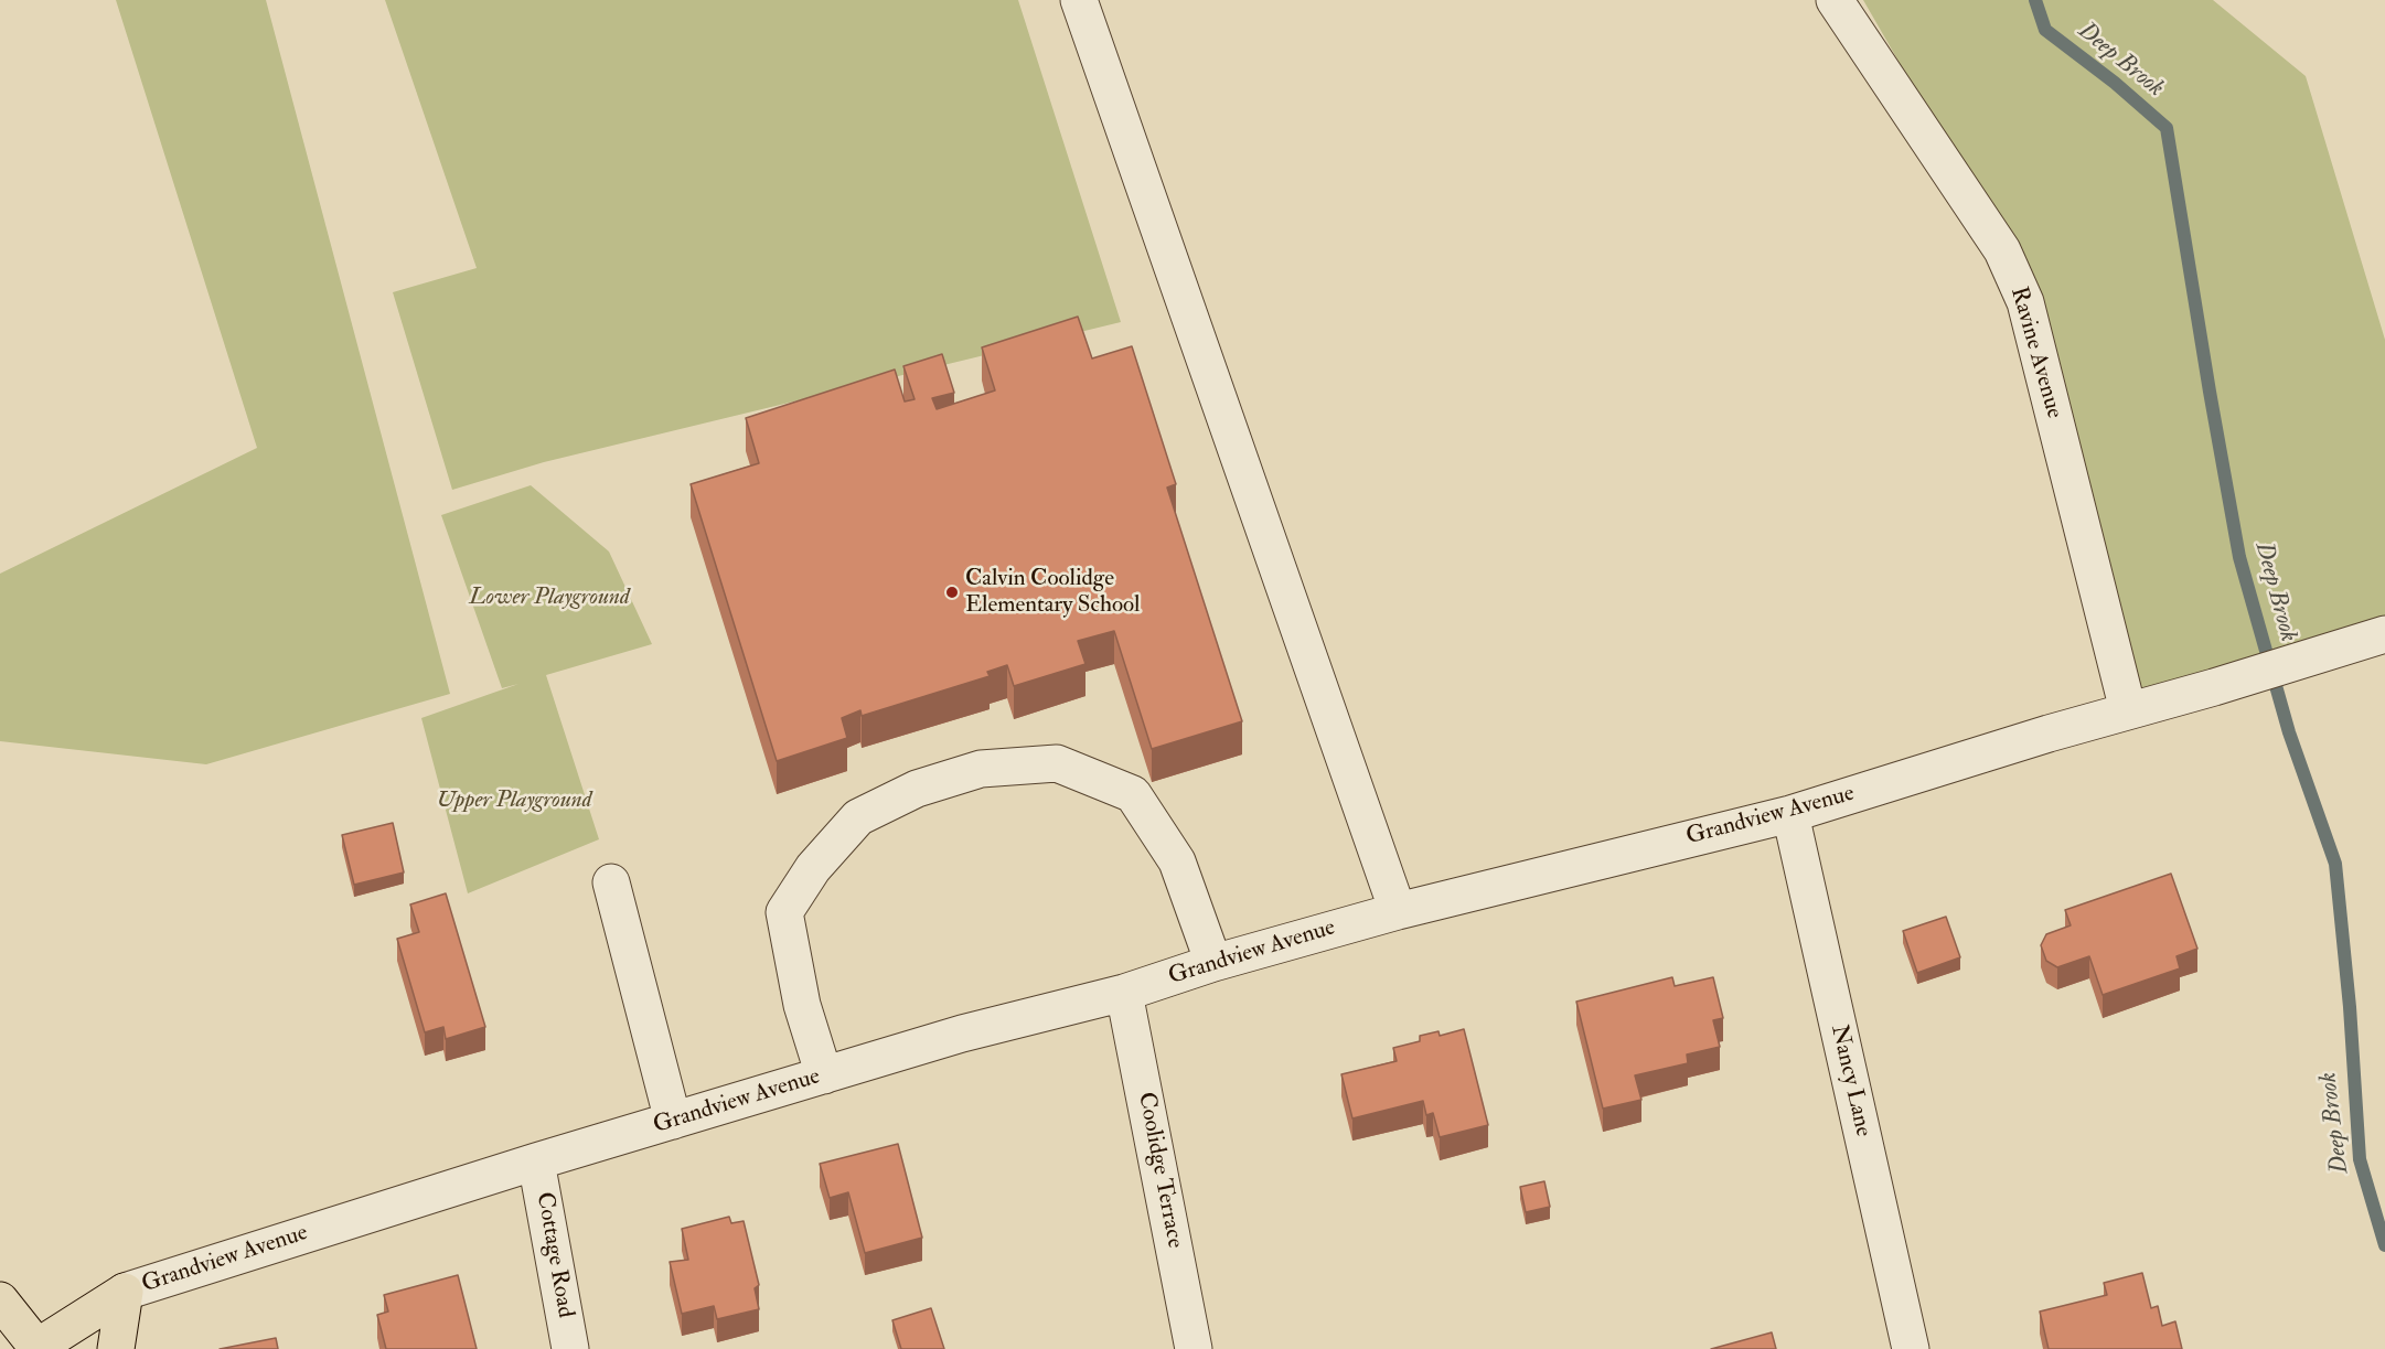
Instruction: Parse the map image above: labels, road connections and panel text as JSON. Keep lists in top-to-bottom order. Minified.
{"streets":{"street":["Ravine Avenue","Grandview Avenue","Nancy Lane","Coolidge Terrace","Cottage Road"]},"crossings":[["Ravine Avenue","Grandview Avenue"],["Grandview Avenue","Nancy Lane"],["Grandview Avenue","Coolidge Terrace"],["Grandview Avenue","Cottage Road"]],"water":["Deep Brook"],"parks":["Lower Playground","Upper Playground"],"places":["Calvin Coolidge Elementary School"]}
